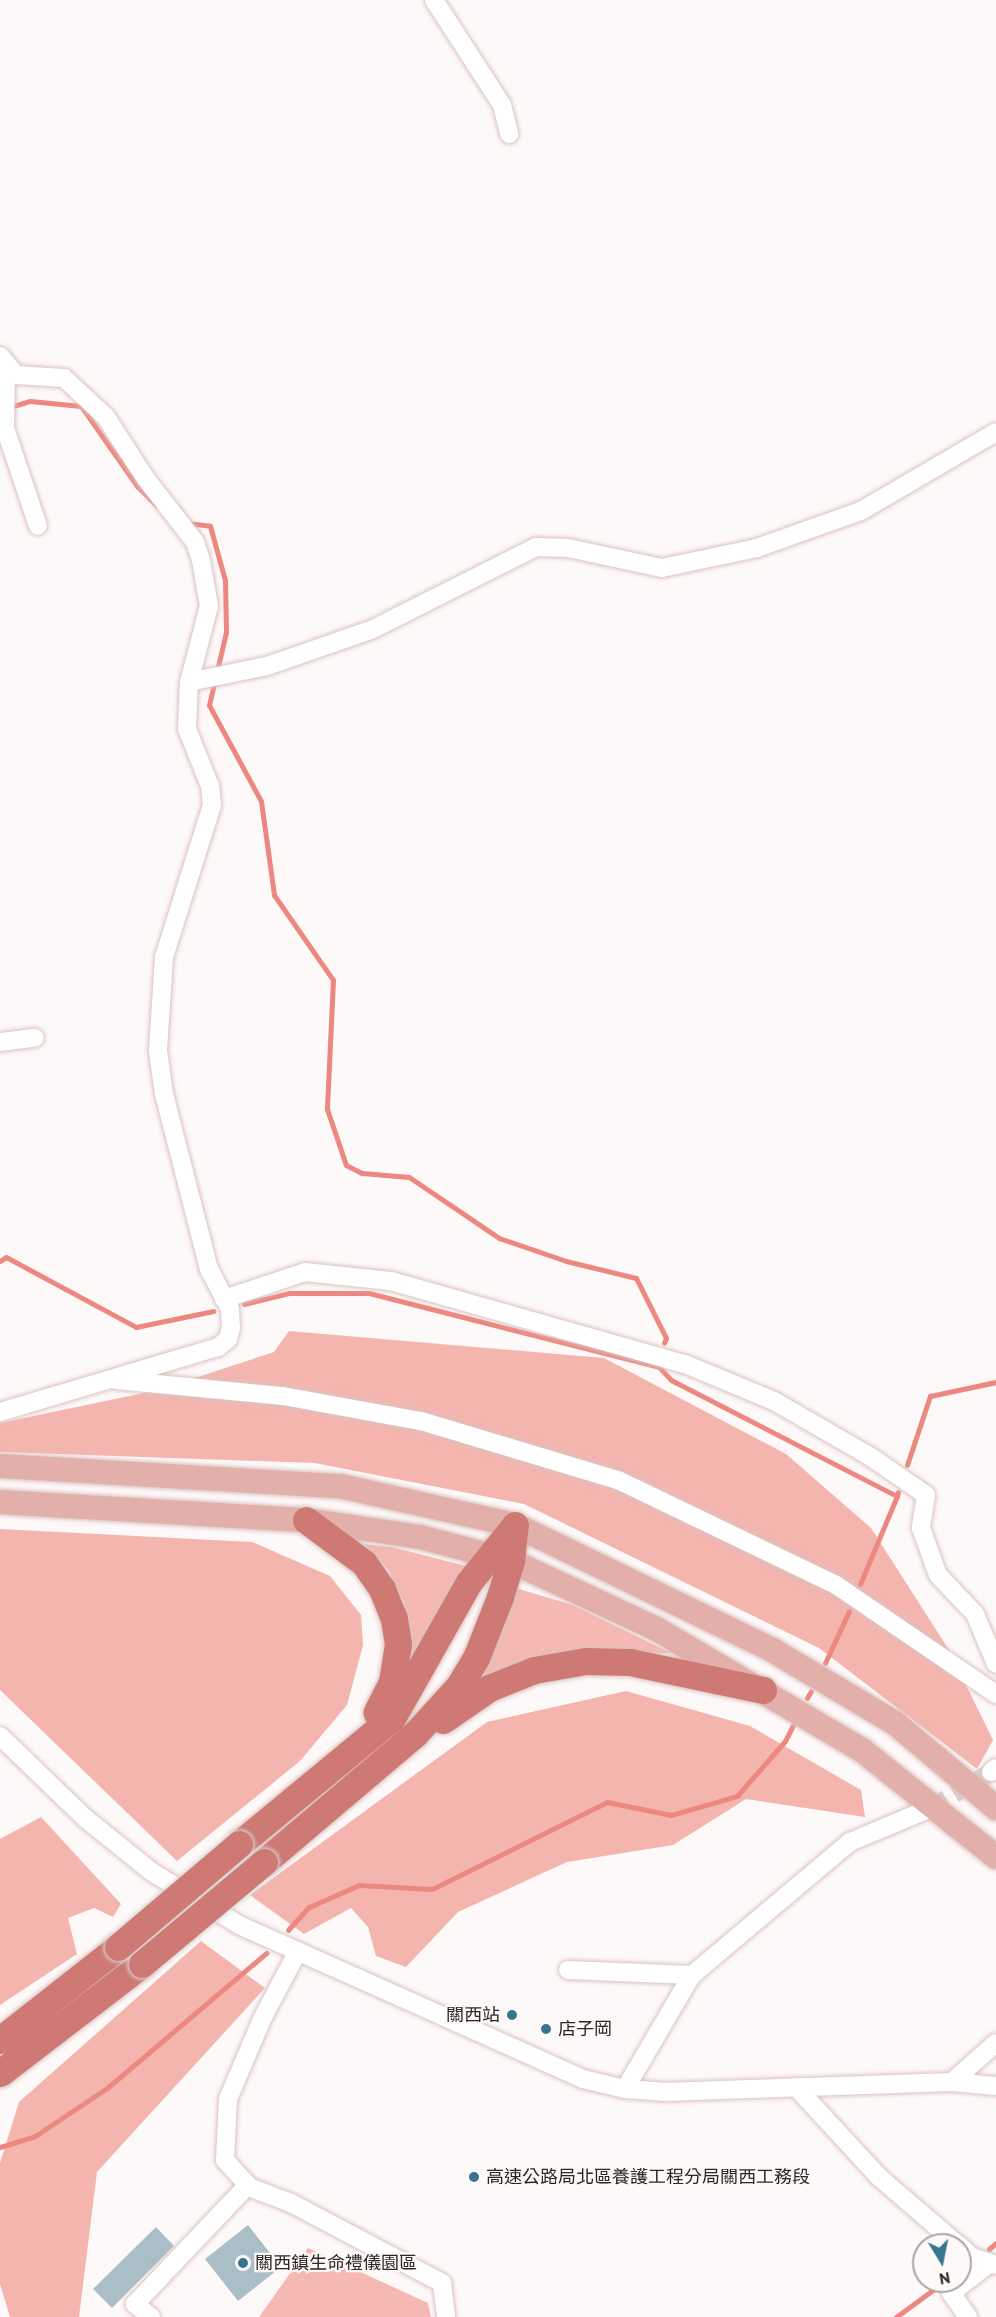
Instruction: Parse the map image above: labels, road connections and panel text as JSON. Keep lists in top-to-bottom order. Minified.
{"places":["關西站","店子岡","高速公路局北區養護工程分局關西工務段","關西鎮生命禮儀園區"],"north":"bottom"}
